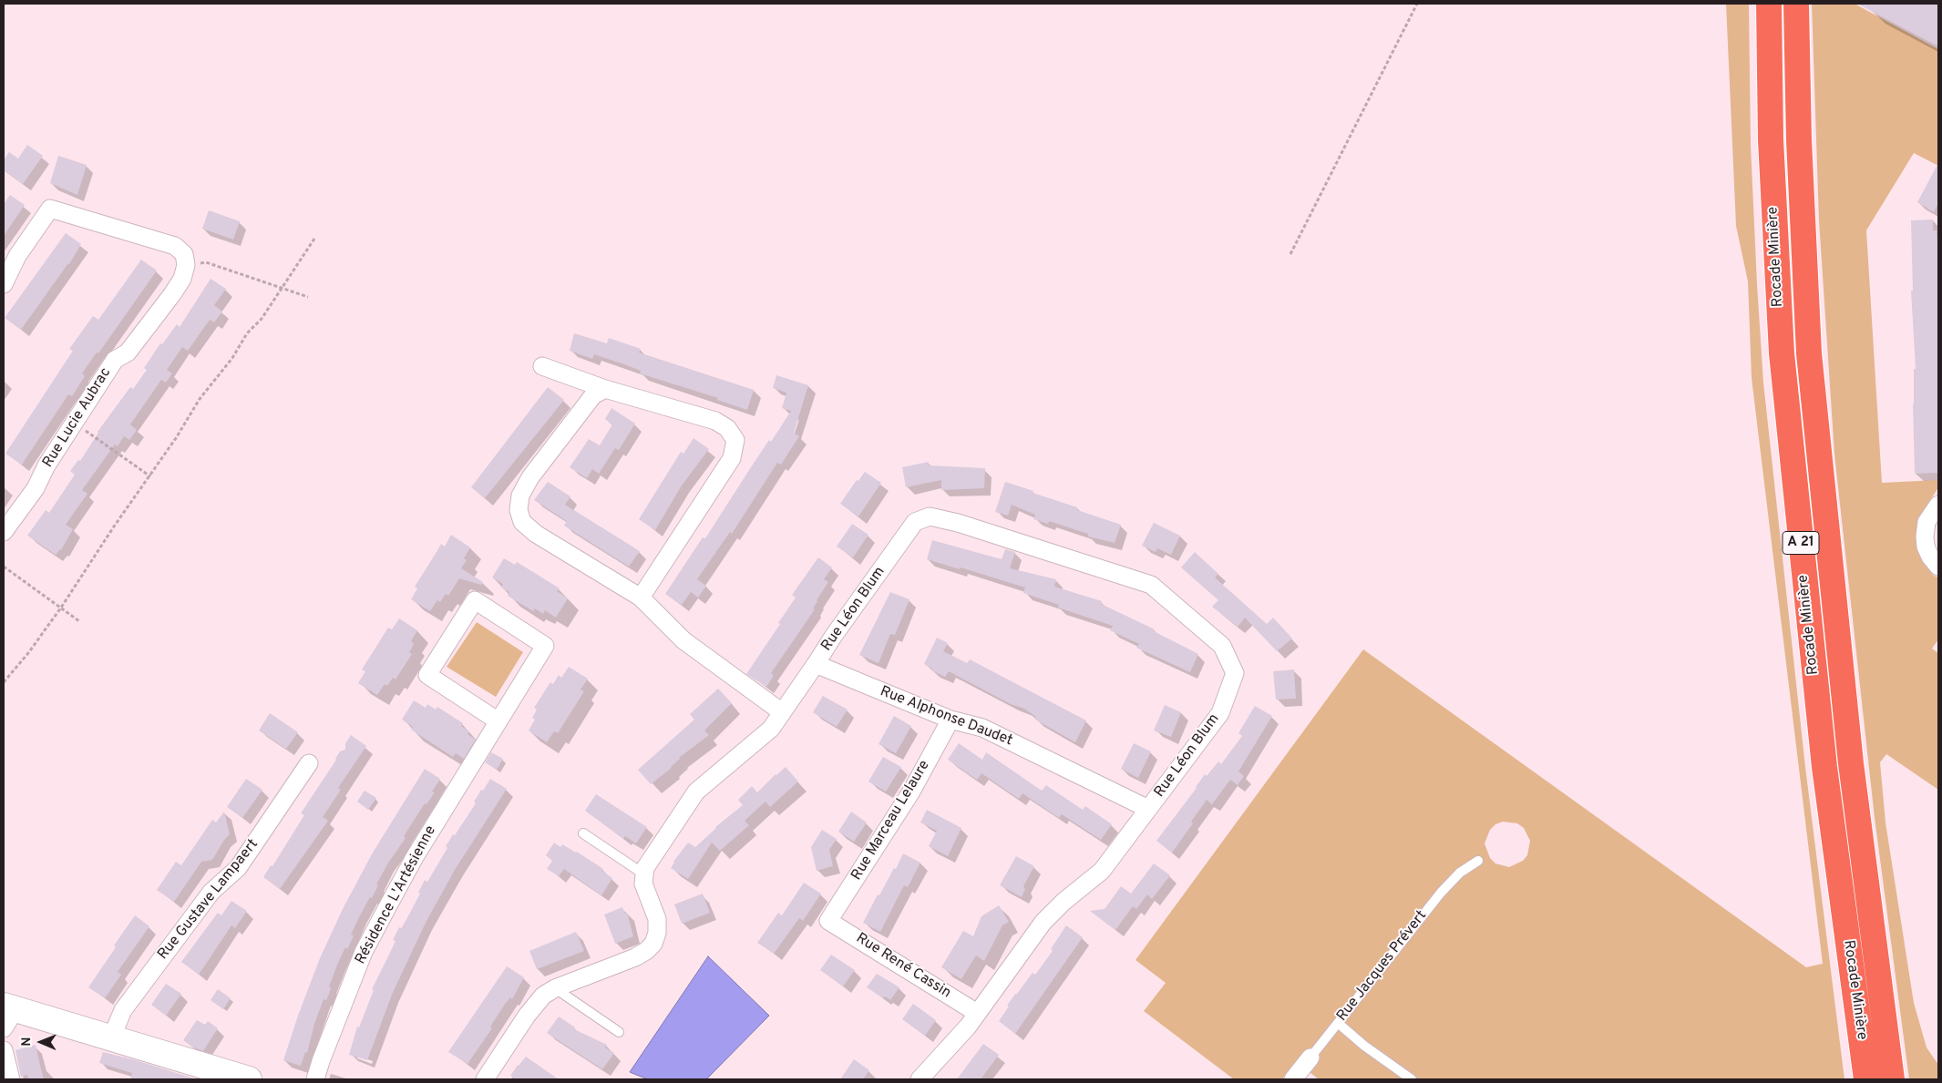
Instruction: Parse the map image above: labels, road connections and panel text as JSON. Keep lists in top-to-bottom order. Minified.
{"streets":{"highway":["Rocade Minière","A 21"],"street":["Rue Lucie Aubrac","Rue Léon Blum","Rue Alphonse Daudet","Rue Marceau Lelaure","Résidence L'Artésienne","Rue Gustave Lampaert","Rue René Cassin","Rue Jacques Prévert"]},"crossings":[["Rue Léon Blum","Rue Alphonse Daudet"],["Rue Léon Blum","Rue René Cassin"],["Rue Alphonse Daudet","Rue Marceau Lelaure"],["Rue Marceau Lelaure","Rue René Cassin"]],"north":"left"}
